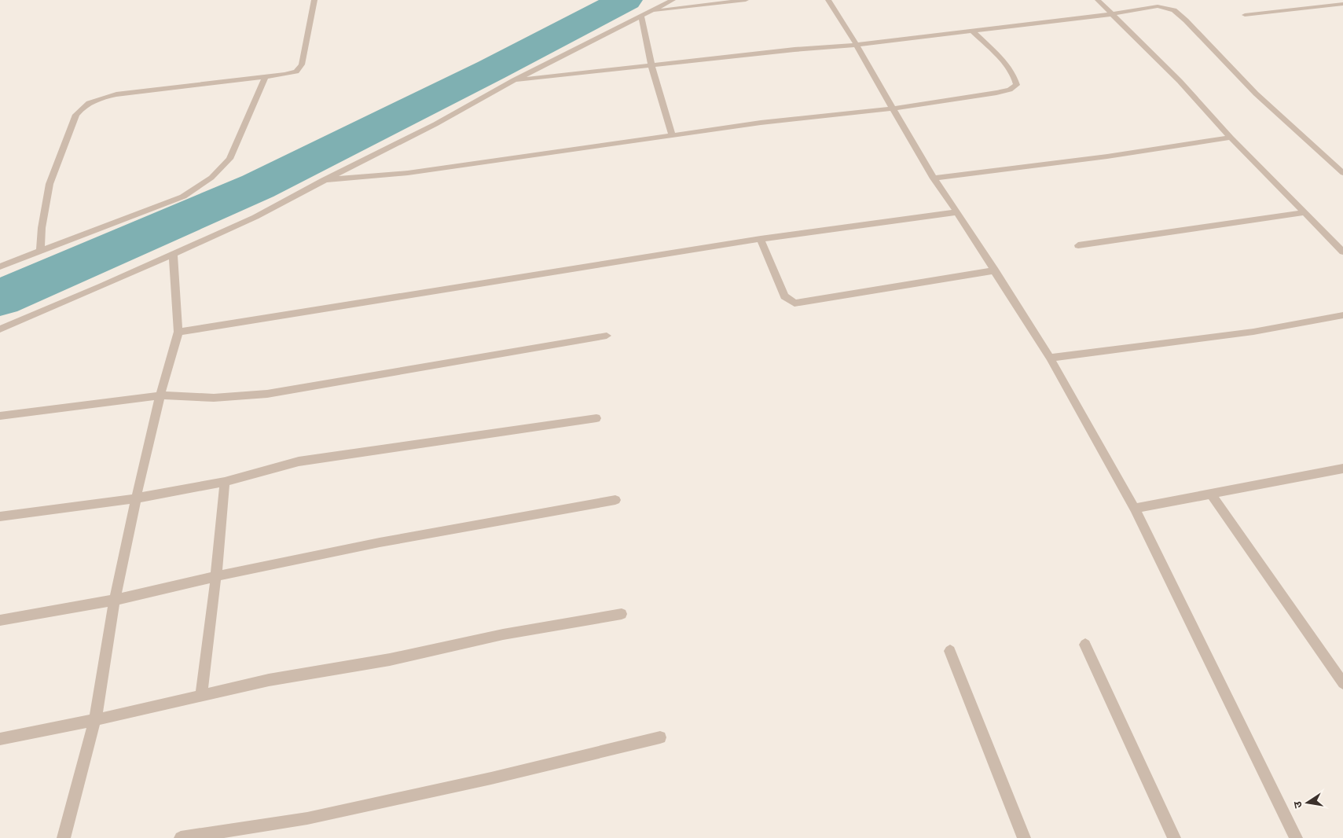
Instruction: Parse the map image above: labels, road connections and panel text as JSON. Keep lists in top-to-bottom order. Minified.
{"north":"left"}
